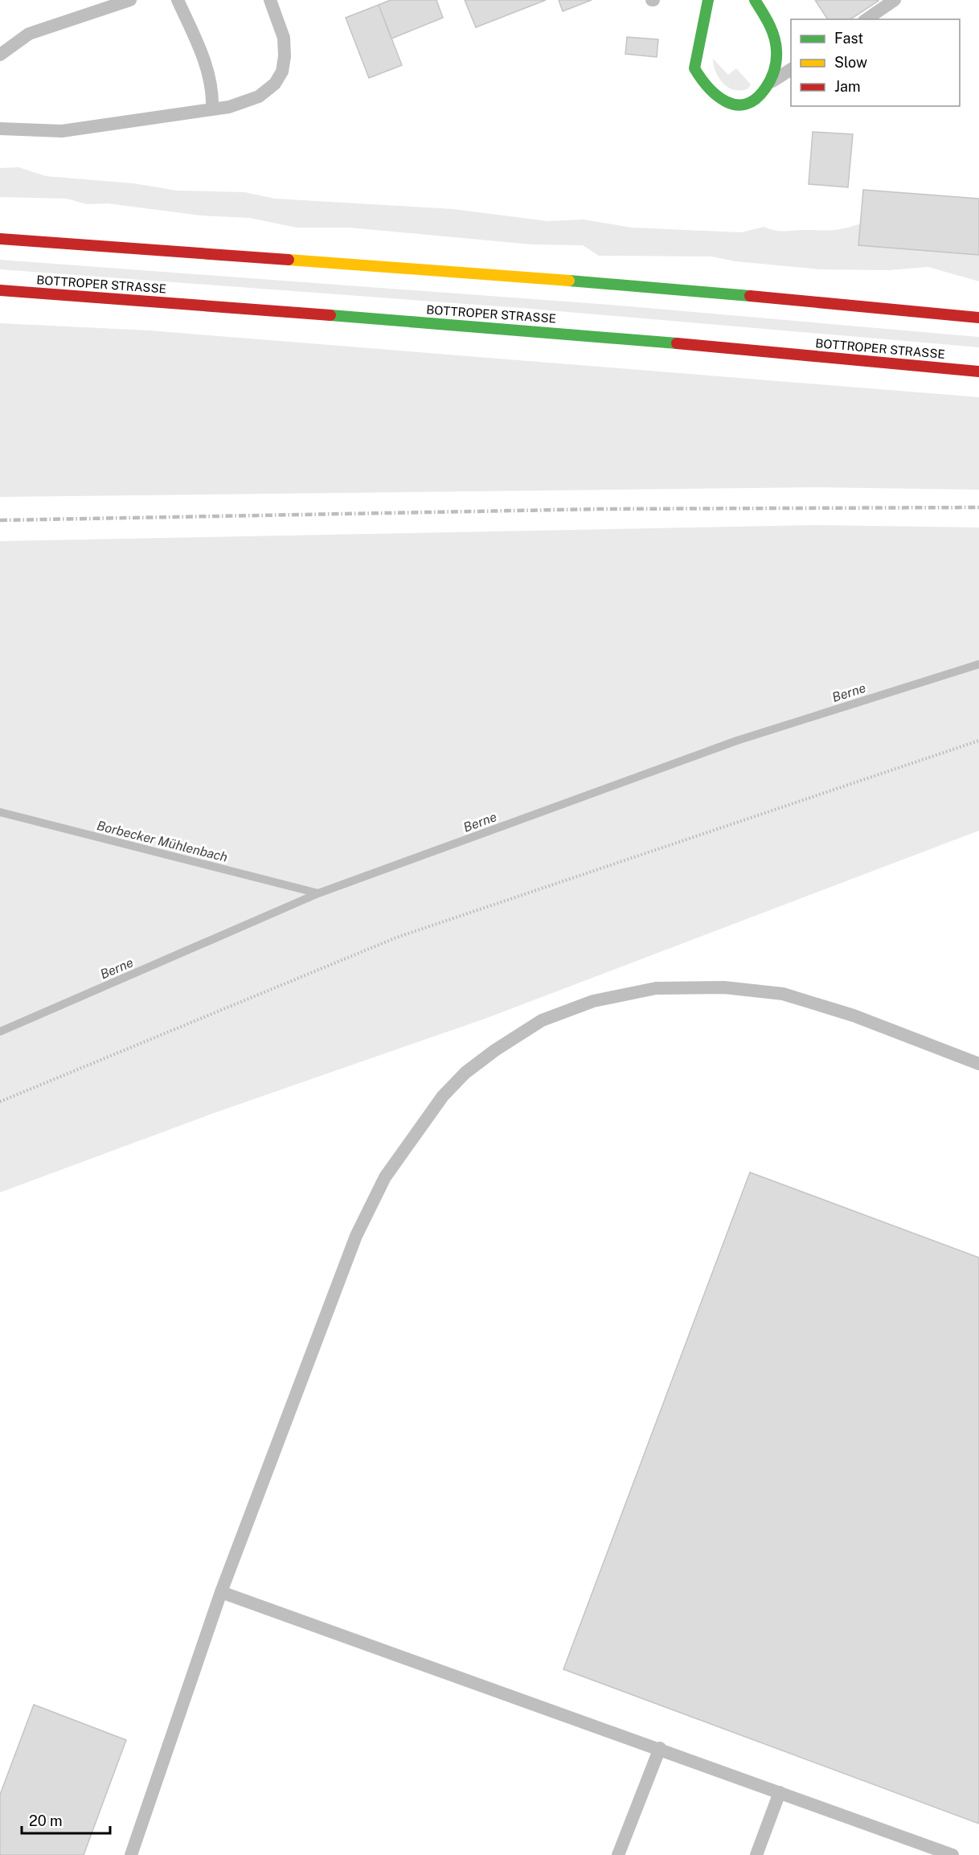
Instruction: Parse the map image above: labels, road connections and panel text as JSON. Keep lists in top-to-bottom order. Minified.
{"streets":{"main road":["BOTTROPER STRASSE"]},"water":["Berne","Borbecker Mühlenbach"],"legend":["Fast","Slow","Jam"],"scale_bar":"20 m"}
